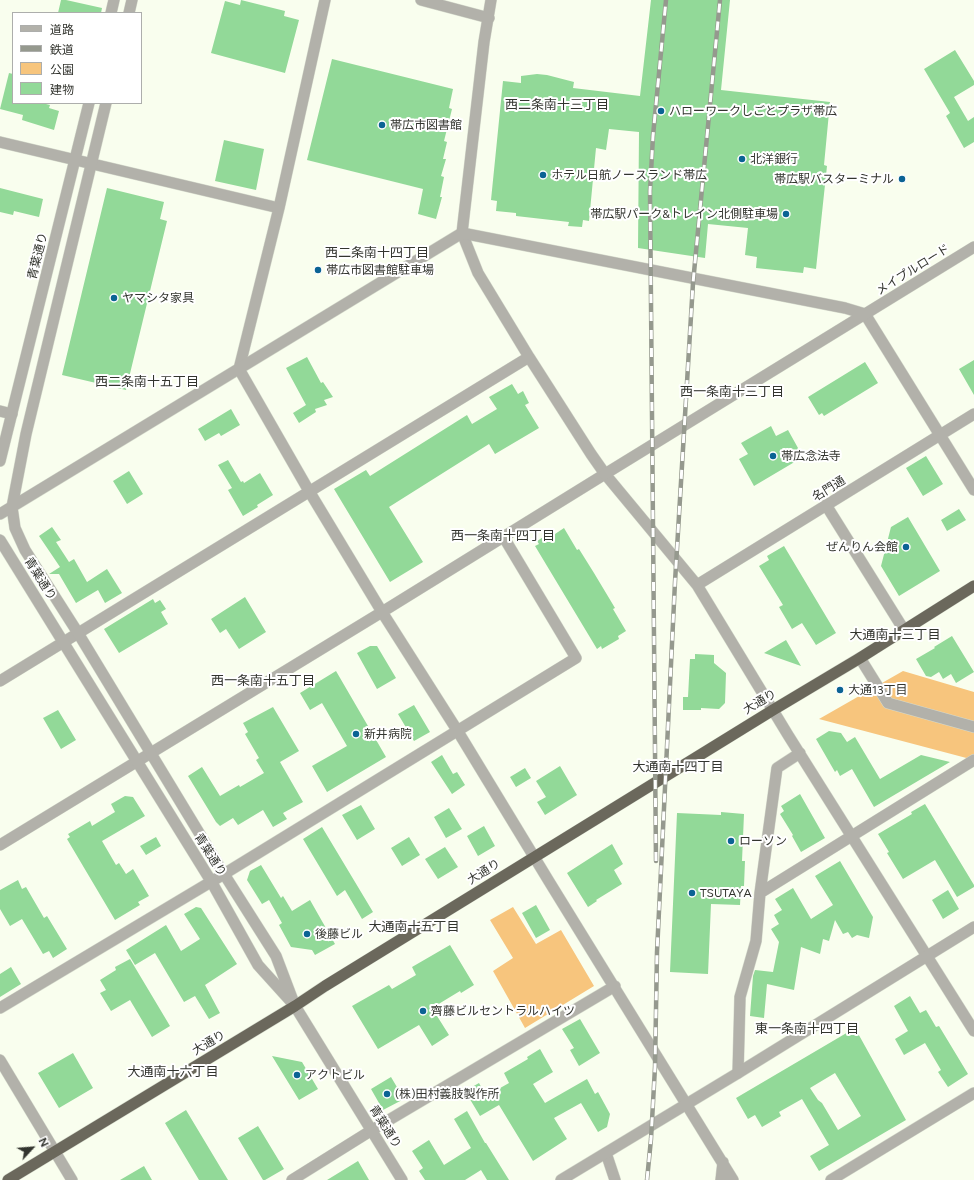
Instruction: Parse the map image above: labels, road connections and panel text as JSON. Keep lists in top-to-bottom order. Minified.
{"streets":{"highway":["大通り"],"street":["青葉通り","メイプルロード","名門通"]},"crossings":[["青葉通り","メイプルロード"],["青葉通り","大通り"]],"districts":["西二条南十三丁目","西二条南十四丁目","西二条南十五丁目","西一条南十三丁目","西一条南十四丁目","大通南十三丁目","西一条南十五丁目","大通南十四丁目","大通南十五丁目","東一条南十四丁目","大通南十六丁目"],"places":["ハローワークしごとプラザ帯広","帯広市図書館","北洋銀行","ホテル日航ノースランド帯広","帯広駅バスターミナル","帯広駅パーク&トレイン北側駐車場","帯広市図書館駐車場","ヤマシタ家具","帯広念法寺","ぜんりん会館","大通13丁目","新井病院","ローソン","TSUTAYA","後藤ビル","齊藤ビルセントラルハイツ","アクトビル","(株)田村義肢製作所"],"legend":["道路","鉄道","公園","建物"],"north":"top right"}
